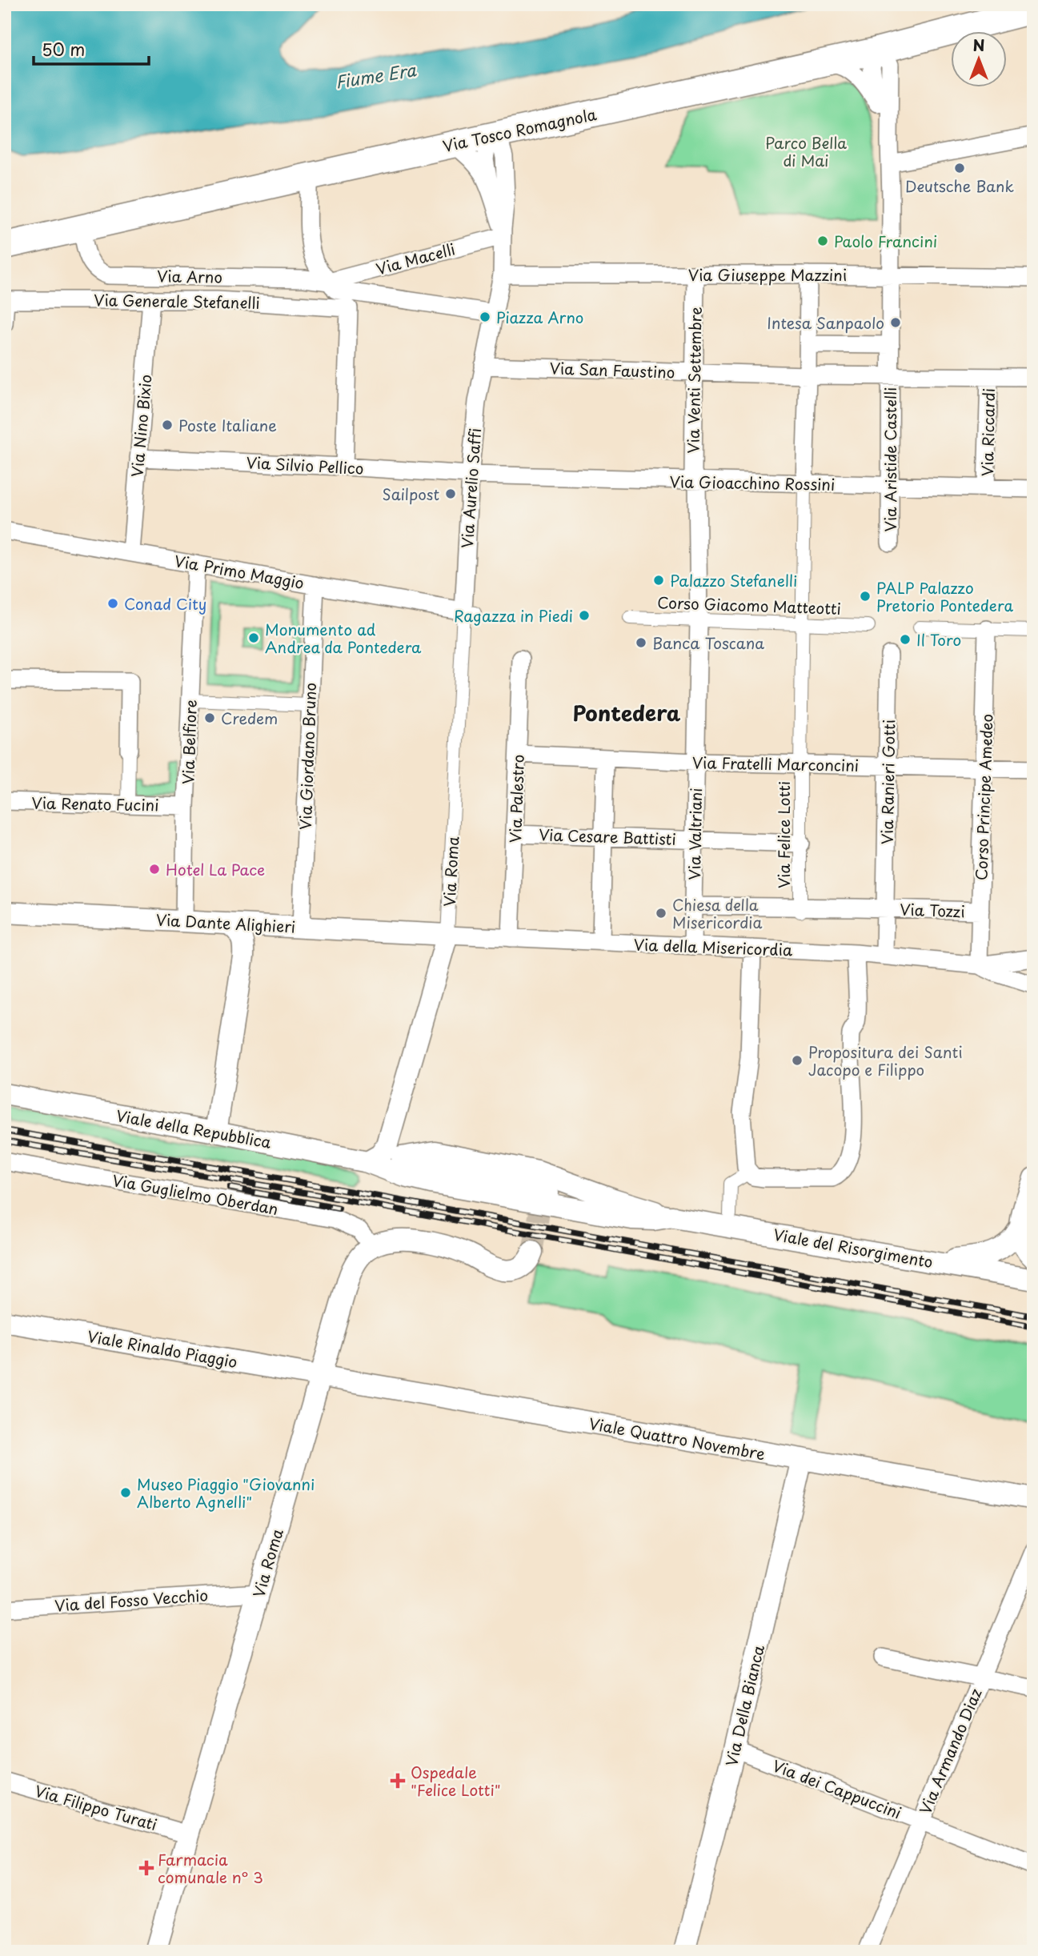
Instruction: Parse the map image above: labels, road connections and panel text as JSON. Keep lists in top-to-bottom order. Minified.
{"streets":{"main road":["Via Tosco Romagnola"],"street":["Via Macelli","Via Giuseppe Mazzini","Via Arno","Via Generale Stefanelli","Via San Faustino","Via Venti Settembre","Via Nino Bixio","Via Riccardi","Via Aristide Castelli","Via Silvio Pellico","Via Gioacchino Rossini","Via Aurelio Saffi","Via Primo Maggio","Corso Giacomo Matteotti","Via Belfiore","Via Giordano Bruno","Via Fratelli Marconcini","Via Ranieri Gotti","Corso Principe Amedeo","Via Palestro","Via Renato Fucini","Via Valtriani","Via Felice Lotti","Via Cesare Battisti","Via Roma","Via Tozzi","Via Dante Alighieri","Via della Misericordia","Viale della Repubblica","Via Guglielmo Oberdan","Viale del Risorgimento","Viale Rinaldo Piaggio","Viale Quattro Novembre","Via del Fosso Vecchio","Via Della Bianca","Via Armando Diaz","Via dei Cappuccini","Via Filippo Turati"]},"crossings":[["Via Tosco Romagnola","Via Arno"],["Via Macelli","Via Arno"],["Via Giuseppe Mazzini","Via Venti Settembre"],["Via Generale Stefanelli","Via Nino Bixio"],["Via San Faustino","Via Venti Settembre"],["Via San Faustino","Via Aristide Castelli"],["Via San Faustino","Via Aurelio Saffi"],["Via Venti Settembre","Via Gioacchino Rossini"],["Via Venti Settembre","Corso Giacomo Matteotti"],["Via Venti Settembre","Via Valtriani"],["Via Nino Bixio","Via Silvio Pellico"],["Via Nino Bixio","Via Primo Maggio"],["Via Riccardi","Via Gioacchino Rossini"],["Via Aristide Castelli","Via Gioacchino Rossini"],["Via Silvio Pellico","Via Gioacchino Rossini"],["Via Silvio Pellico","Via Aurelio Saffi"],["Via Gioacchino Rossini","Via Aurelio Saffi"],["Via Gioacchino Rossini","Via Felice Lotti"],["Via Aurelio Saffi","Via Primo Maggio"],["Via Aurelio Saffi","Via Roma"],["Via Primo Maggio","Via Belfiore"],["Via Primo Maggio","Via Giordano Bruno"],["Via Primo Maggio","Via Roma"],["Corso Giacomo Matteotti","Via Valtriani"],["Corso Giacomo Matteotti","Via Felice Lotti"],["Via Belfiore","Via Renato Fucini"],["Via Belfiore","Via Dante Alighieri"],["Via Giordano Bruno","Via Dante Alighieri"],["Via Fratelli Marconcini","Via Ranieri Gotti"],["Via Fratelli Marconcini","Corso Principe Amedeo"],["Via Fratelli Marconcini","Via Palestro"],["Via Fratelli Marconcini","Via Valtriani"],["Via Fratelli Marconcini","Via Felice Lotti"],["Via Ranieri Gotti","Via Tozzi"],["Via Ranieri Gotti","Via della Misericordia"],["Corso Principe Amedeo","Via Tozzi"],["Corso Principe Amedeo","Via della Misericordia"],["Via Palestro","Via Cesare Battisti"],["Via Palestro","Via della Misericordia"],["Via Valtriani","Via Cesare Battisti"],["Via Valtriani","Via Tozzi"],["Via Valtriani","Via della Misericordia"],["Via Felice Lotti","Via Cesare Battisti"],["Via Felice Lotti","Via Tozzi"],["Via Roma","Via Dante Alighieri"],["Via Roma","Via della Misericordia"],["Via Roma","Viale della Repubblica"],["Via Roma","Via Guglielmo Oberdan"],["Via Roma","Viale del Risorgimento"],["Via Roma","Viale Rinaldo Piaggio"],["Via Roma","Viale Quattro Novembre"],["Via Roma","Via del Fosso Vecchio"],["Via Roma","Via Filippo Turati"],["Via Dante Alighieri","Via della Misericordia"],["Viale della Repubblica","Viale del Risorgimento"],["Viale Rinaldo Piaggio","Viale Quattro Novembre"],["Viale Quattro Novembre","Via Della Bianca"],["Via Della Bianca","Via dei Cappuccini"],["Via Armando Diaz","Via dei Cappuccini"]],"districts":["Pontedera"],"water":["Fiume Era"],"parks":["Parco Bella di Mai"],"places":{"other":["Deutsche Bank","Paolo Francini","Piazza Arno","Intesa Sanpaolo","Poste Italiane","Sailpost","Palazzo Stefanelli","PALP Palazzo Pretorio Pontedera","Conad City","Ragazza in Piedi","Monumento ad Andrea da Pontedera","Il Toro","Banca Toscana","Credem","Hotel La Pace","Chiesa della Misericordia","Propositura dei Santi Jacopo e Filippo","Museo Piaggio \"Giovanni Alberto Agnelli\""],"health":["Ospedale \"Felice Lotti\"","Farmacia comunale n° 3"]},"scale_bar":"50 m","north":"top"}
